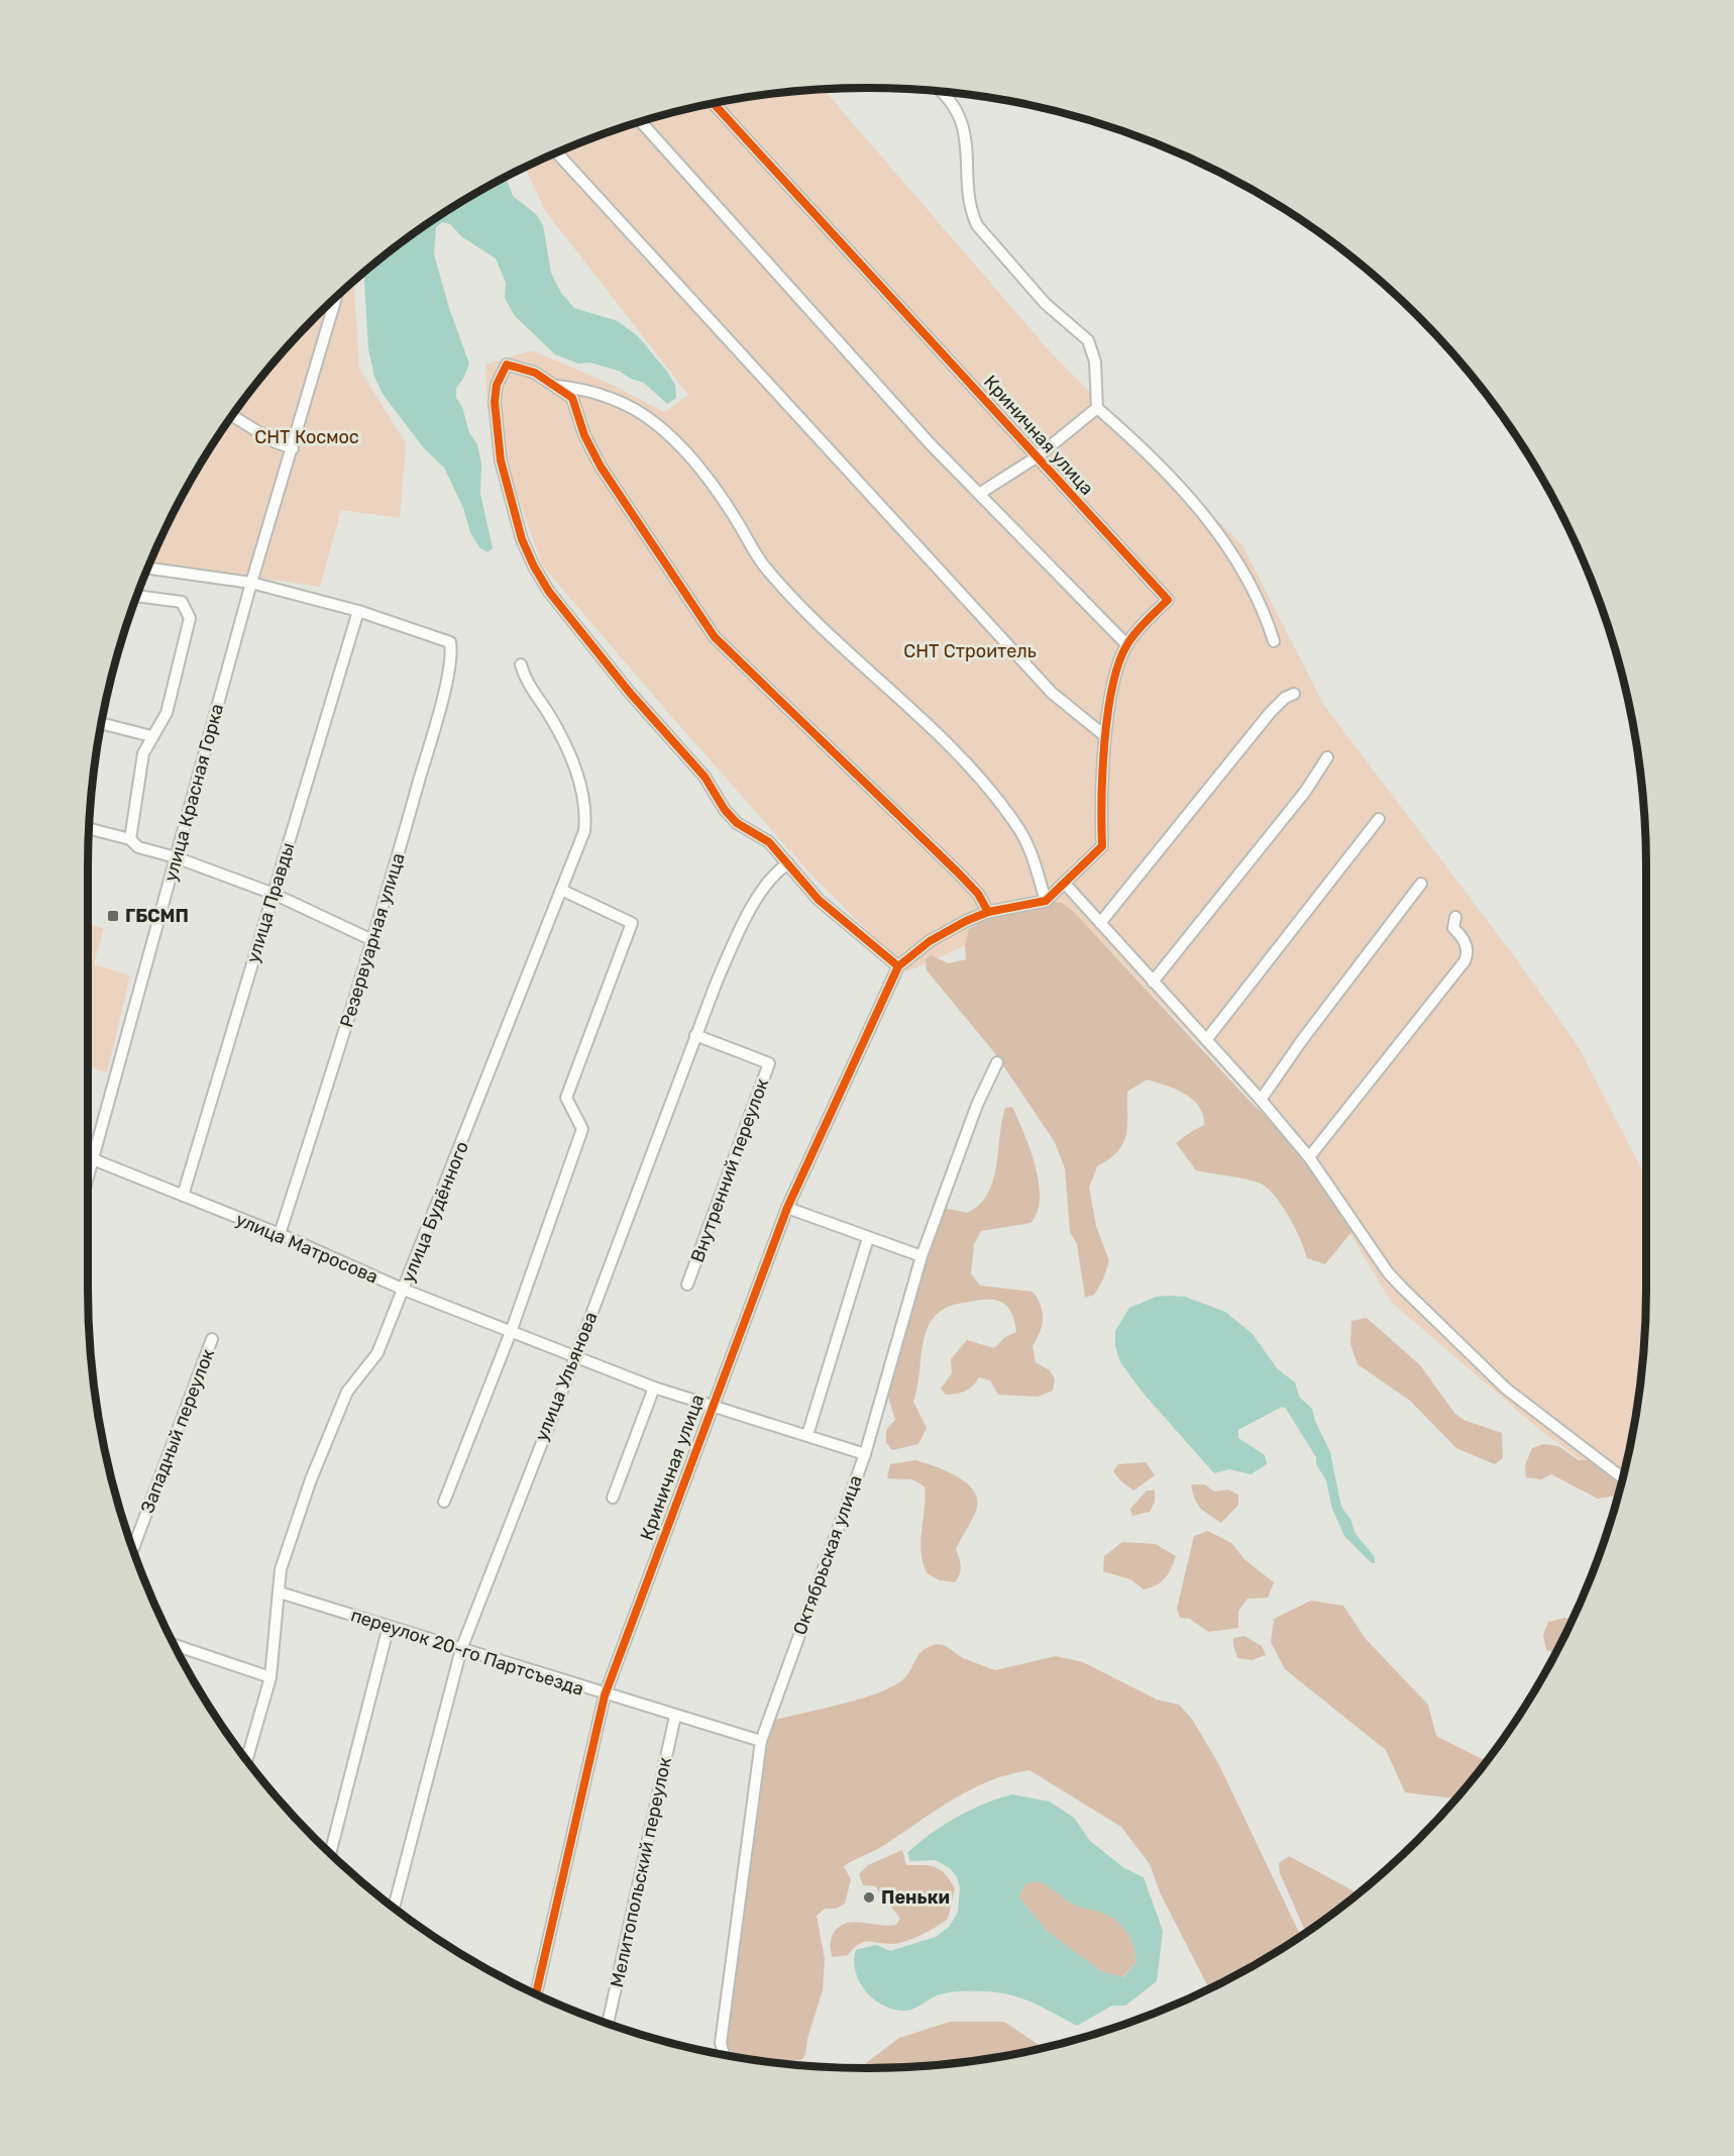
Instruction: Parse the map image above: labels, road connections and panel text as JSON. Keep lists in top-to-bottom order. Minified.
{"streets":{"street":["Криничная улица","улица Красная Горка","улица Правды","Резервуарная улица","Внутренний переулок","улица Будённого","улица Матросова","улица Ульянова","Западный переулок","Октябрьская улица","переулок 20-го Партсъезда","Мелитопольский переулок"]},"crossings":[["Криничная улица","улица Матросова"],["Криничная улица","переулок 20-го Партсъезда"],["улица Красная Горка","улица Матросова"],["улица Правды","Резервуарная улица"],["улица Правды","улица Матросова"],["Резервуарная улица","улица Матросова"],["Внутренний переулок","улица Ульянова"],["улица Будённого","улица Матросова"],["улица Будённого","переулок 20-го Партсъезда"],["улица Матросова","улица Ульянова"],["улица Матросова","Октябрьская улица"],["улица Ульянова","переулок 20-го Партсъезда"],["Октябрьская улица","переулок 20-го Партсъезда"],["переулок 20-го Партсъезда","Мелитопольский переулок"]],"parks":["СНТ Космос","СНТ Строитель"],"places":{"transit":["ГБСМП"],"other":["Пеньки"]}}
